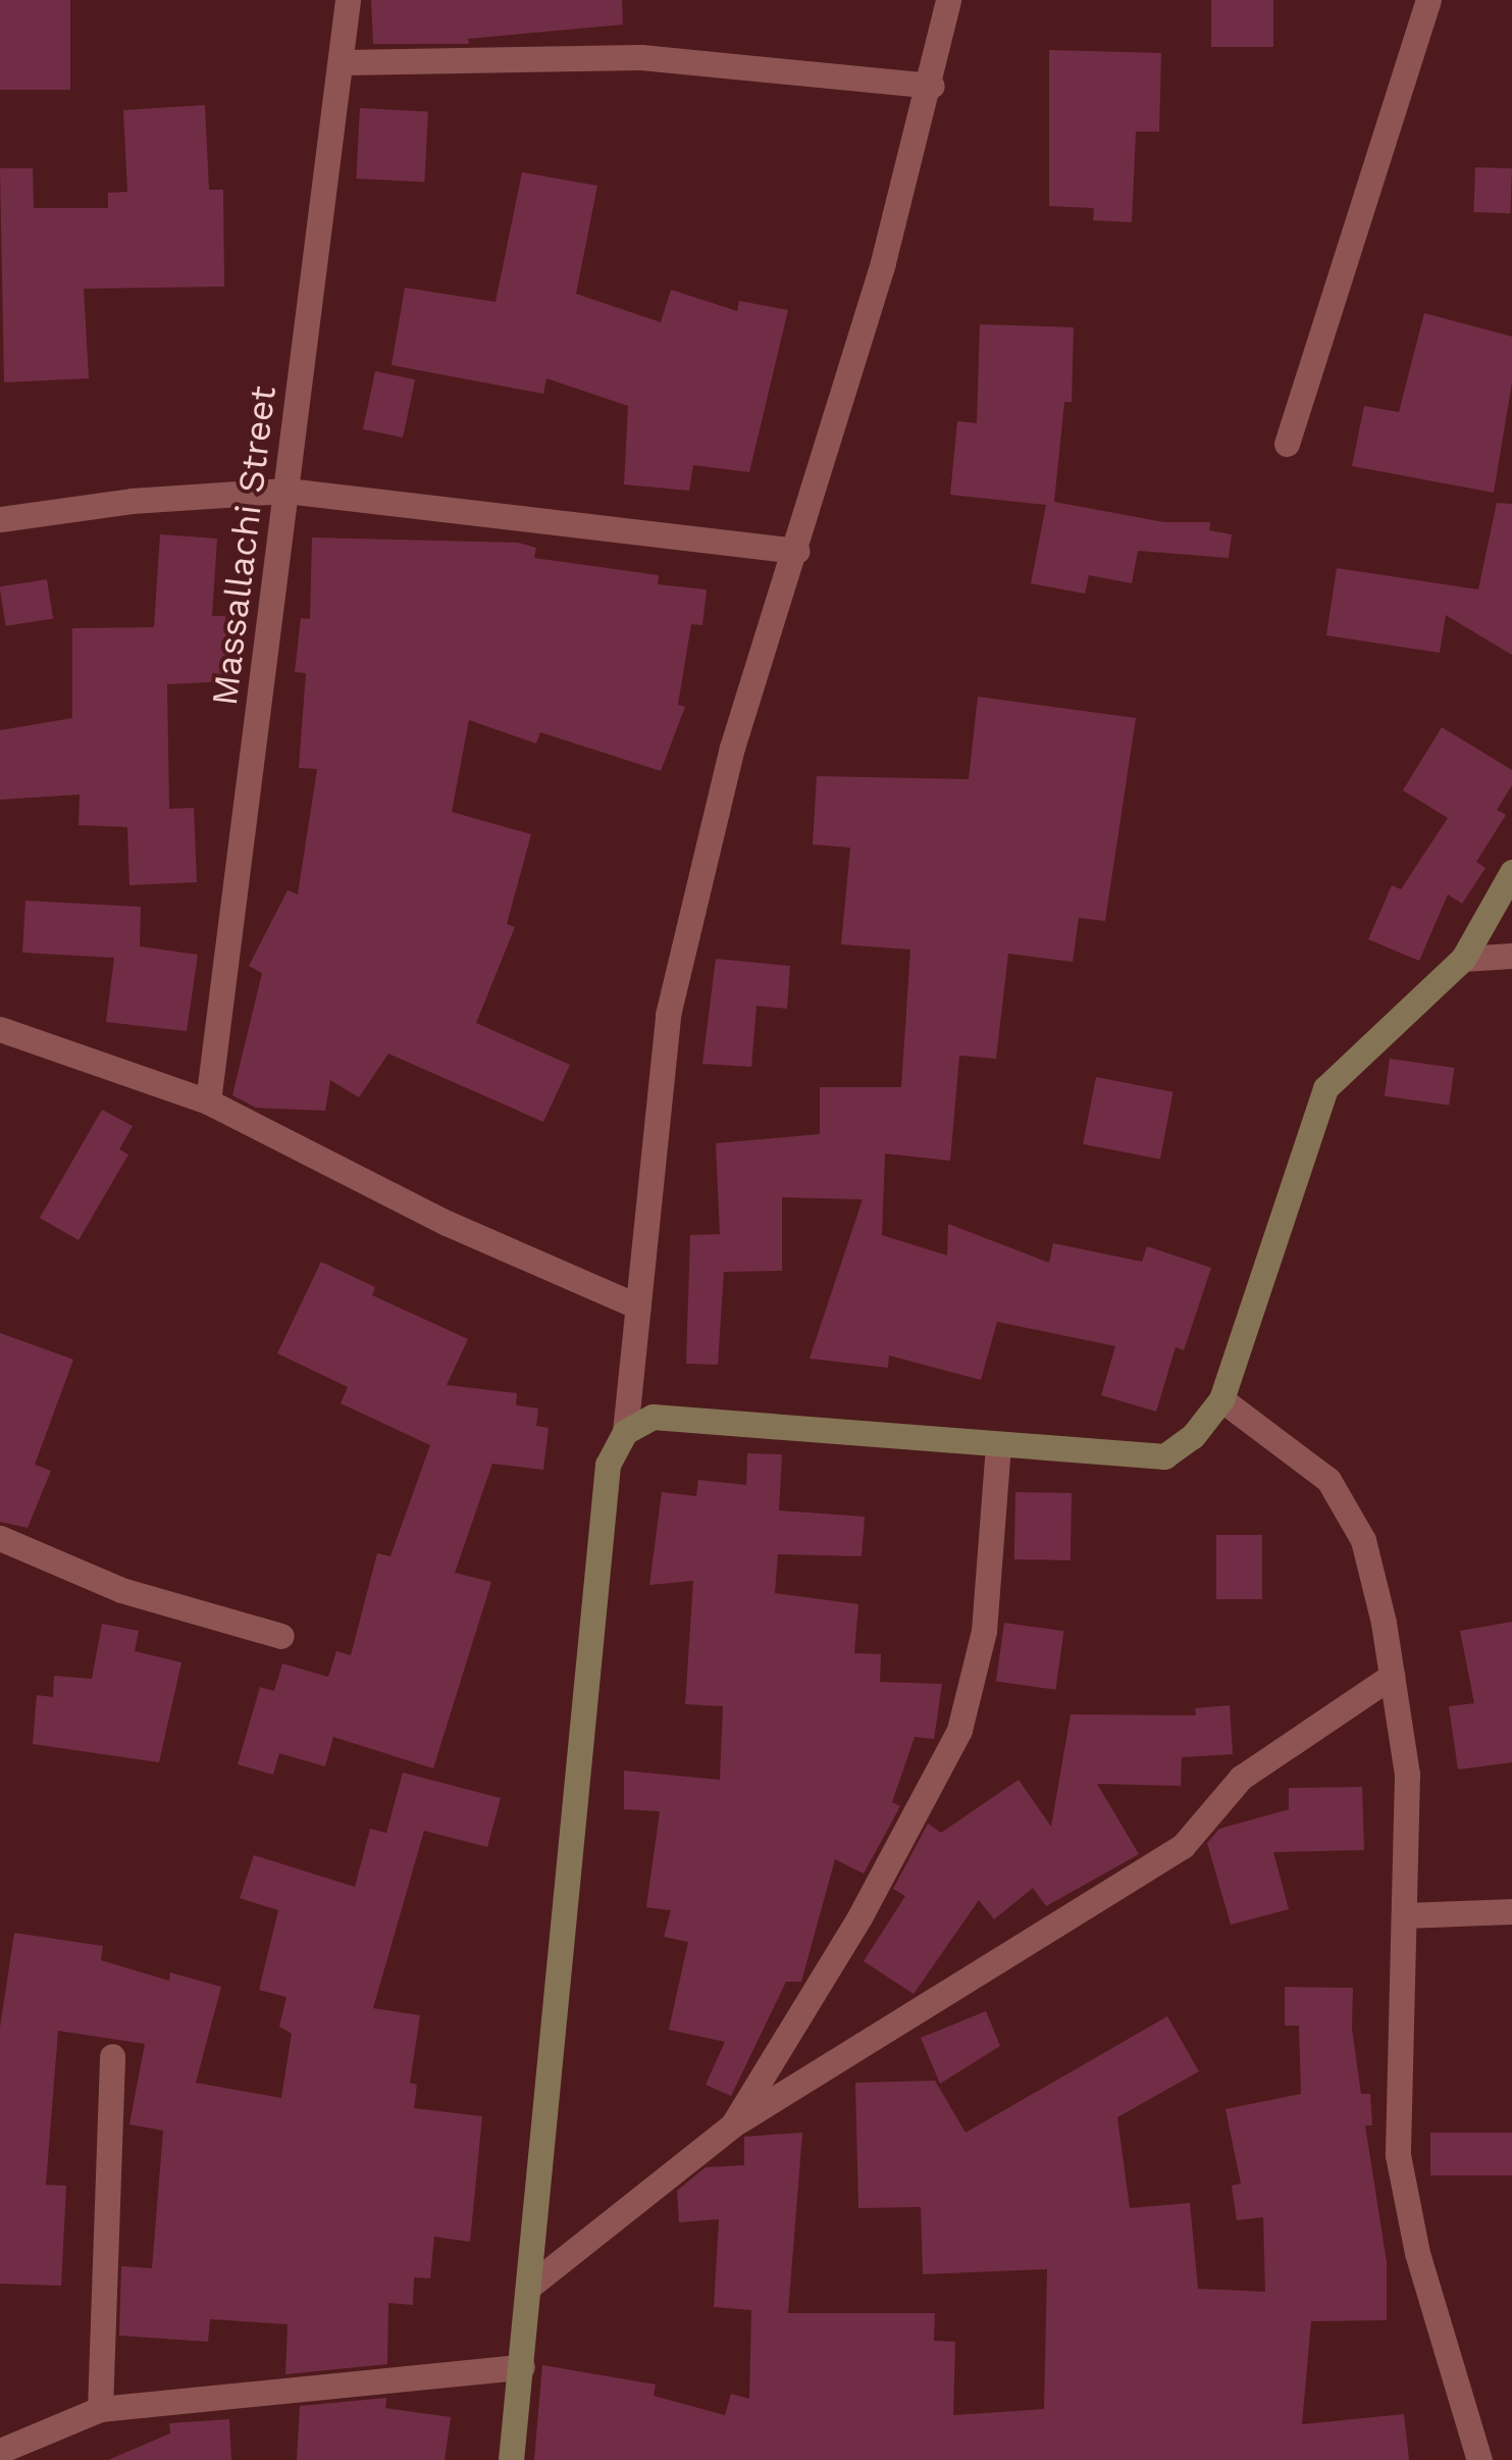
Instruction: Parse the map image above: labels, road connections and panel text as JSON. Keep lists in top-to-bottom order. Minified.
{"streets":{"street":["Massallachi Street"]}}
